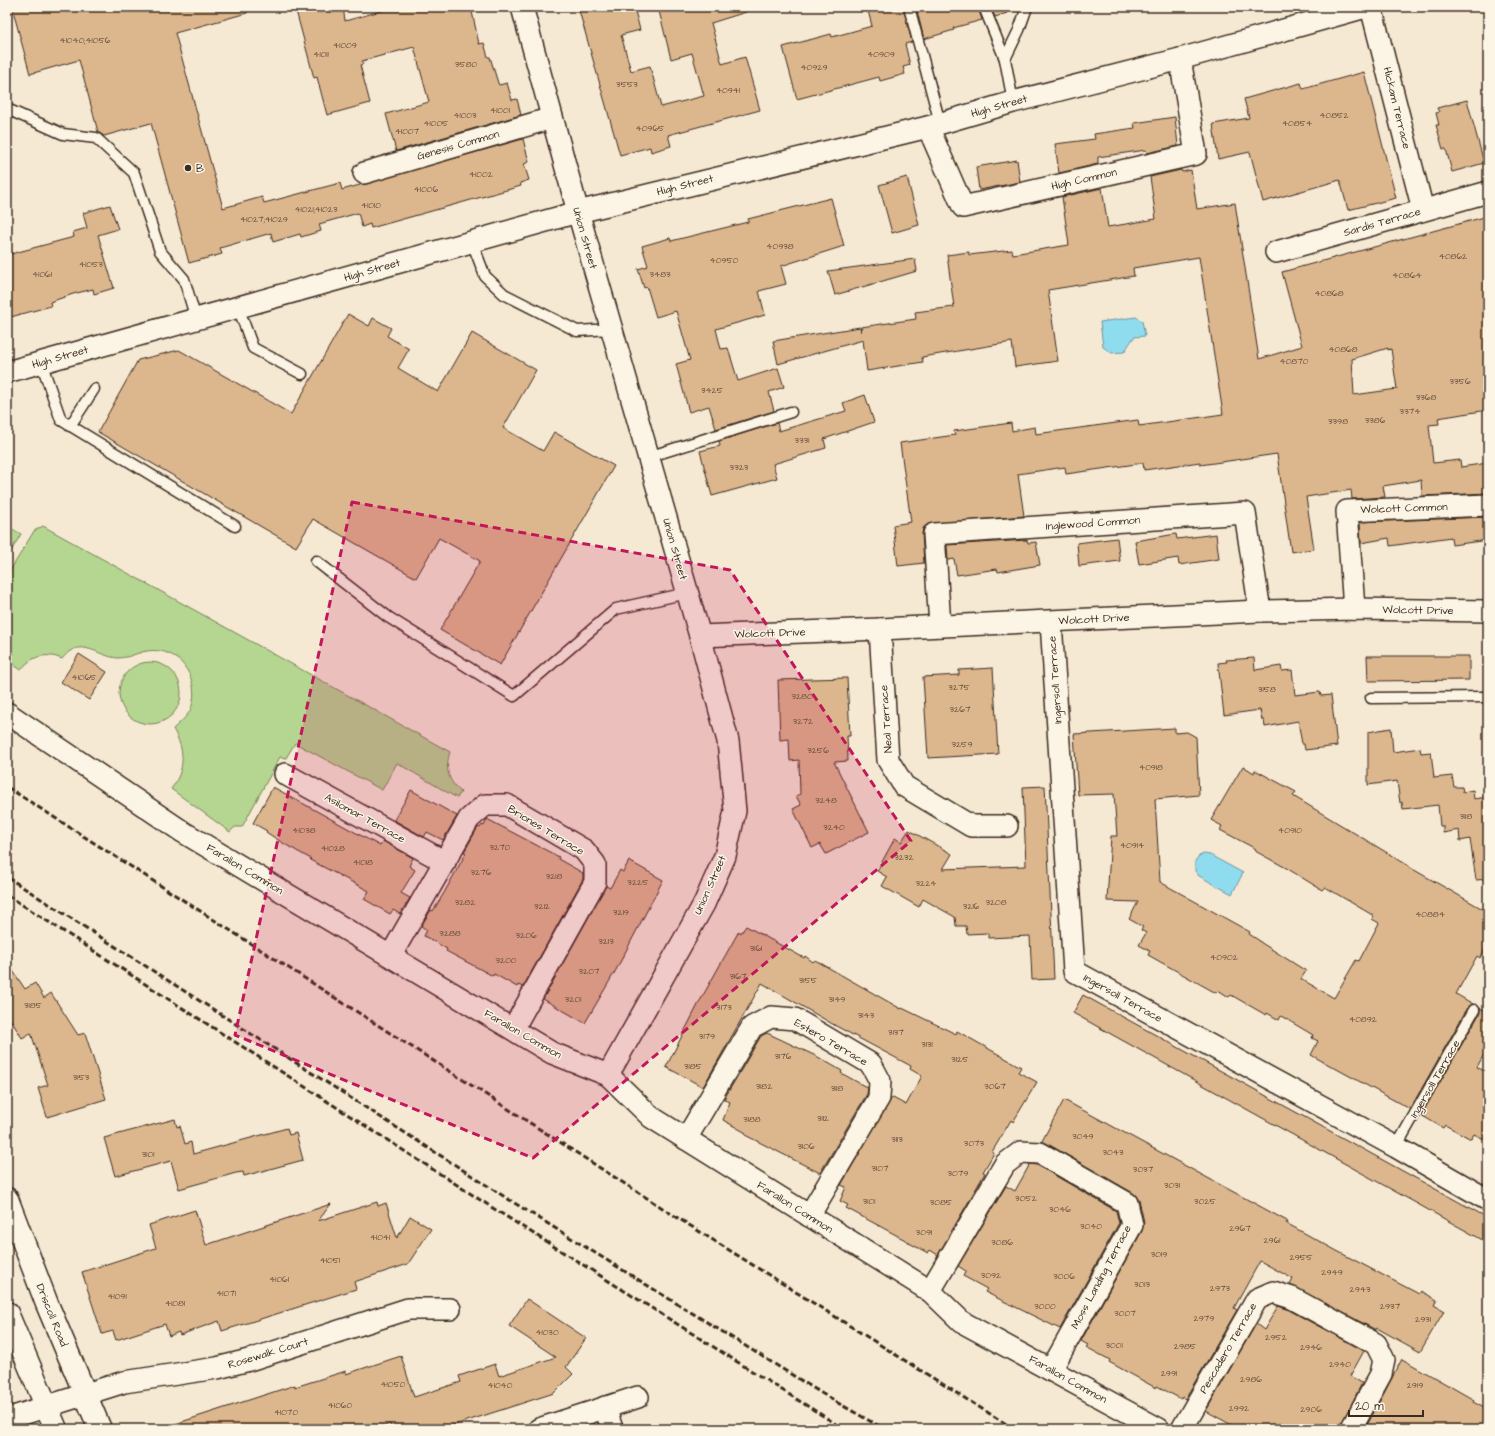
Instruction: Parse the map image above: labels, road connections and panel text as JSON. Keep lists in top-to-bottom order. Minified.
{"streets":{"street":["High Street","Hickam Terrace","Genesis Common","High Common","Sardis Terrace","Union Street","Wolcott Common","Inglewood Common","Wolcott Drive","Ingersoll Terrace","Neal Terrace","Asilomar Terrace","Briones Terrace","Farallon Common","Estero Terrace","Moss Landing Terrace","Driscoll Road","Pescadero Terrace","Rosewalk Court"]},"crossings":[["High Street","High Common"],["High Street","Union Street"],["Hickam Terrace","Sardis Terrace"],["Genesis Common","Union Street"],["Union Street","Wolcott Drive"],["Union Street","Farallon Common"],["Wolcott Common","Wolcott Drive"],["Inglewood Common","Wolcott Drive"],["Wolcott Drive","Ingersoll Terrace"],["Wolcott Drive","Neal Terrace"],["Asilomar Terrace","Briones Terrace"],["Briones Terrace","Farallon Common"],["Farallon Common","Estero Terrace"],["Farallon Common","Moss Landing Terrace"],["Driscoll Road","Rosewalk Court"]],"places":["B"],"house_numbers":["41040;41056","41009","41011","40909","3580","40929","3553","40941","41001","41003","40852","41005","40854","40965","41007","41002","41006","41010","41021;41023","41027;41029","40938","40862","40950","41053","41061","3483","40864","40868","40868","40870","3356","3425","3368","3374","3386","3398","3331","3323","41065","3275","3158","3280","3267","3272","3259","3256","40918","3248","3118","3240","41038","40910","40914","3270","41028","3232","41018","3276","3218","3225","3224","3282","3208","3212","3216","3219","40884","3288","3206","3213","3161","40902","3200","3207","3167","3155","3201","3149","3185","3173","3143","40892","3137","3179","3131","3176","3125","3185","3153","3182","3067","3118","3112","3188","3049","3113","3073","3106","3043","3101","3107","3037","3079","3031","3052","3101","3025","3085","3046","3040","2967","3091","41041","2961","3086","3019","2955","41051","2949","3092","3006","41061","3013","2973","2943","41071","41091","41081","3000","2937","3007","2979","2931","41030","2952","3001","2985","2946","2940","2991","2986","41050","41040","2919","41060","2992","2906","41070"],"scale_bar":"20 m"}
